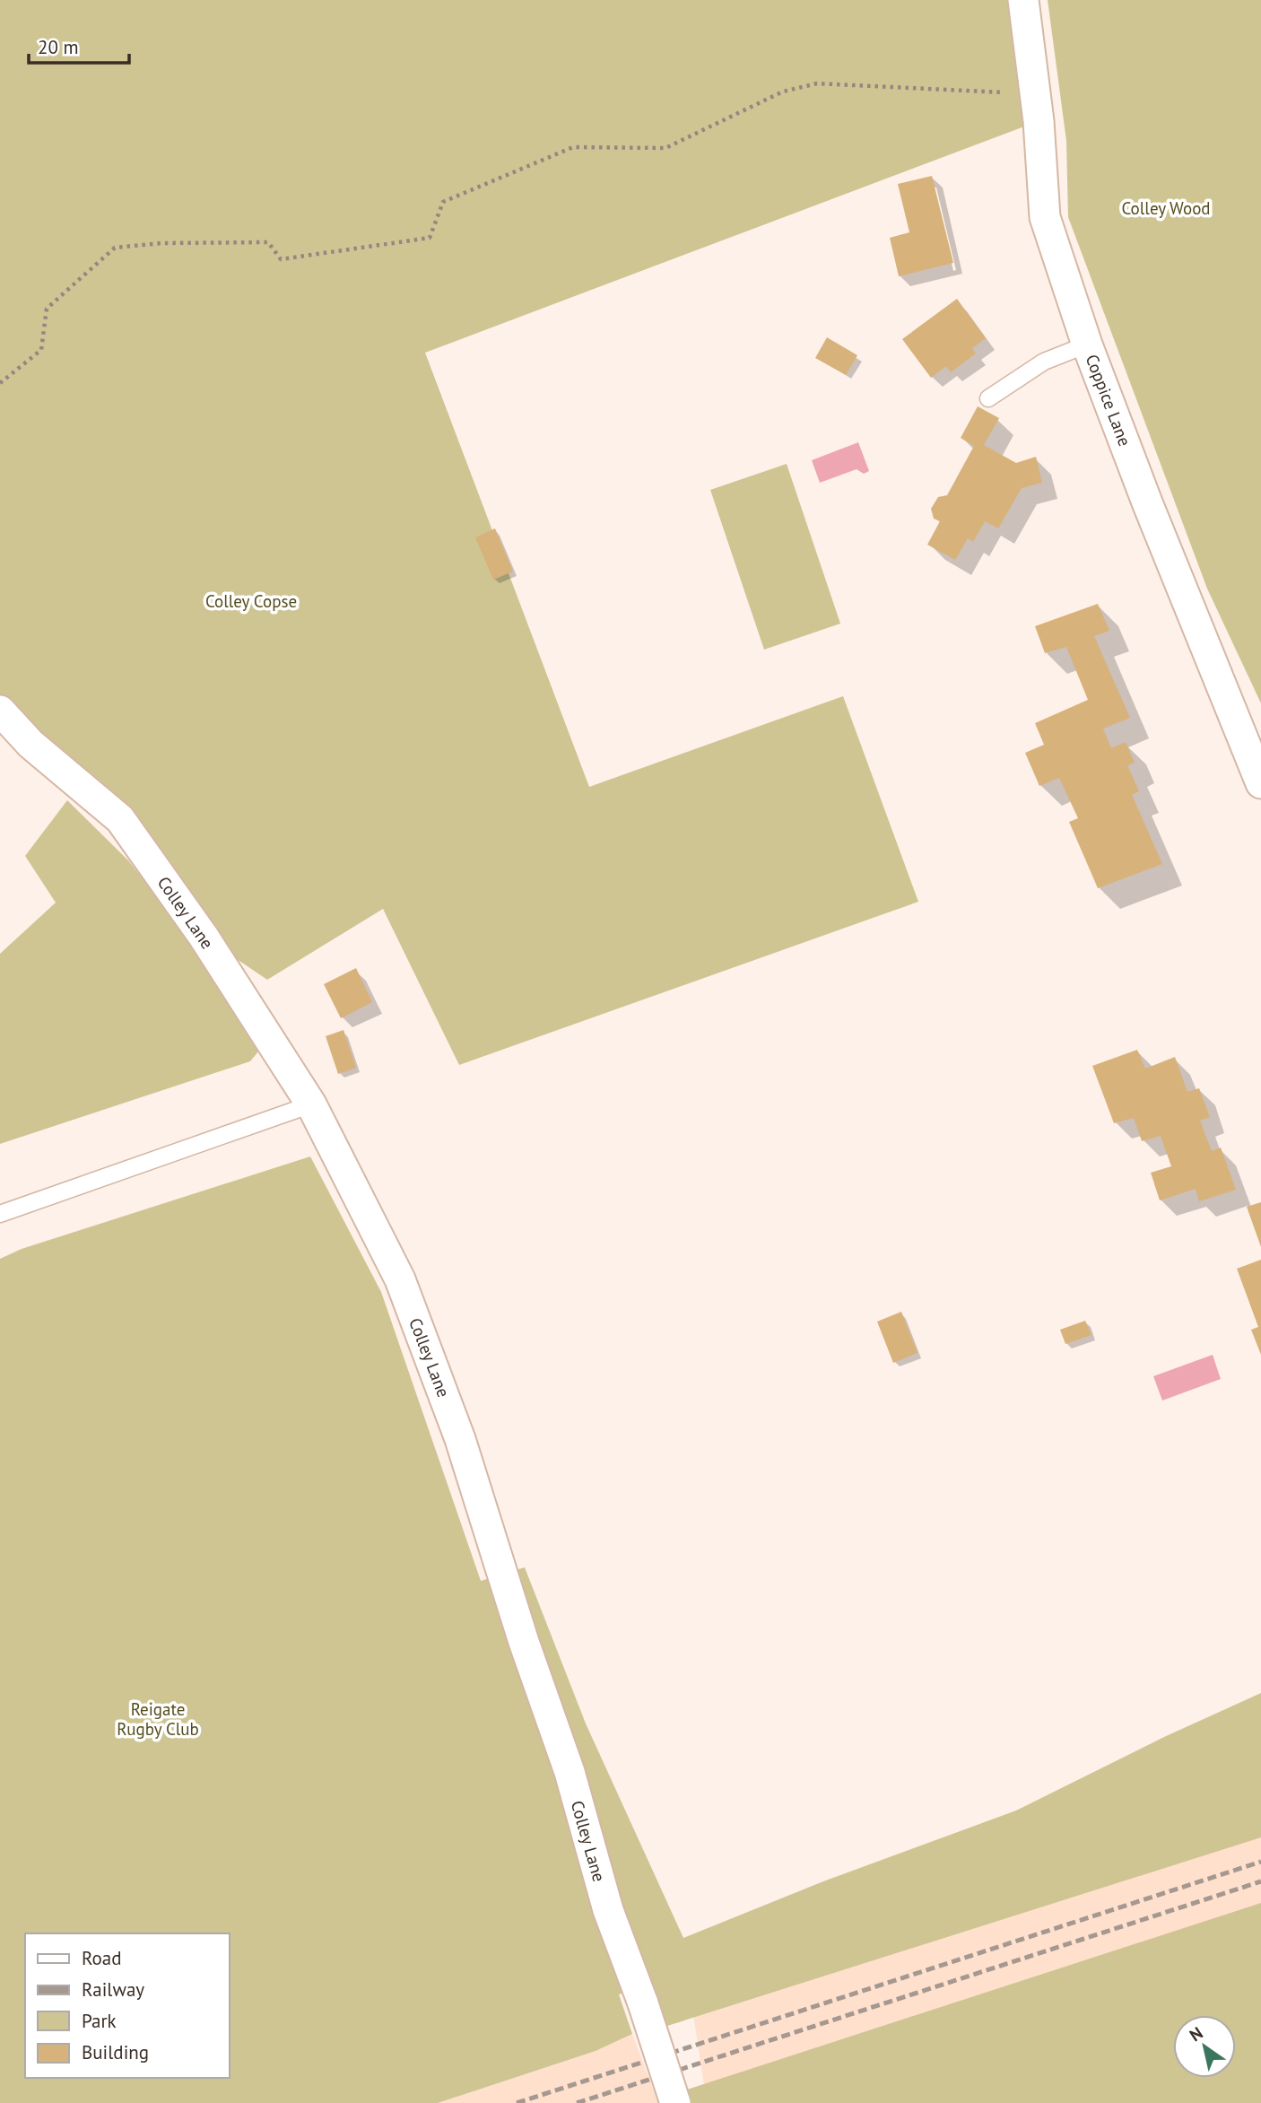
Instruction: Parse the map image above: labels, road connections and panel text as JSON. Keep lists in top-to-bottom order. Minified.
{"streets":{"street":["Coppice Lane","Colley Lane"]},"parks":["Colley Wood","Colley Copse","Reigate Rugby Club"],"legend":["Road","Railway","Park","Building"],"scale_bar":"20 m","north":"top left"}
